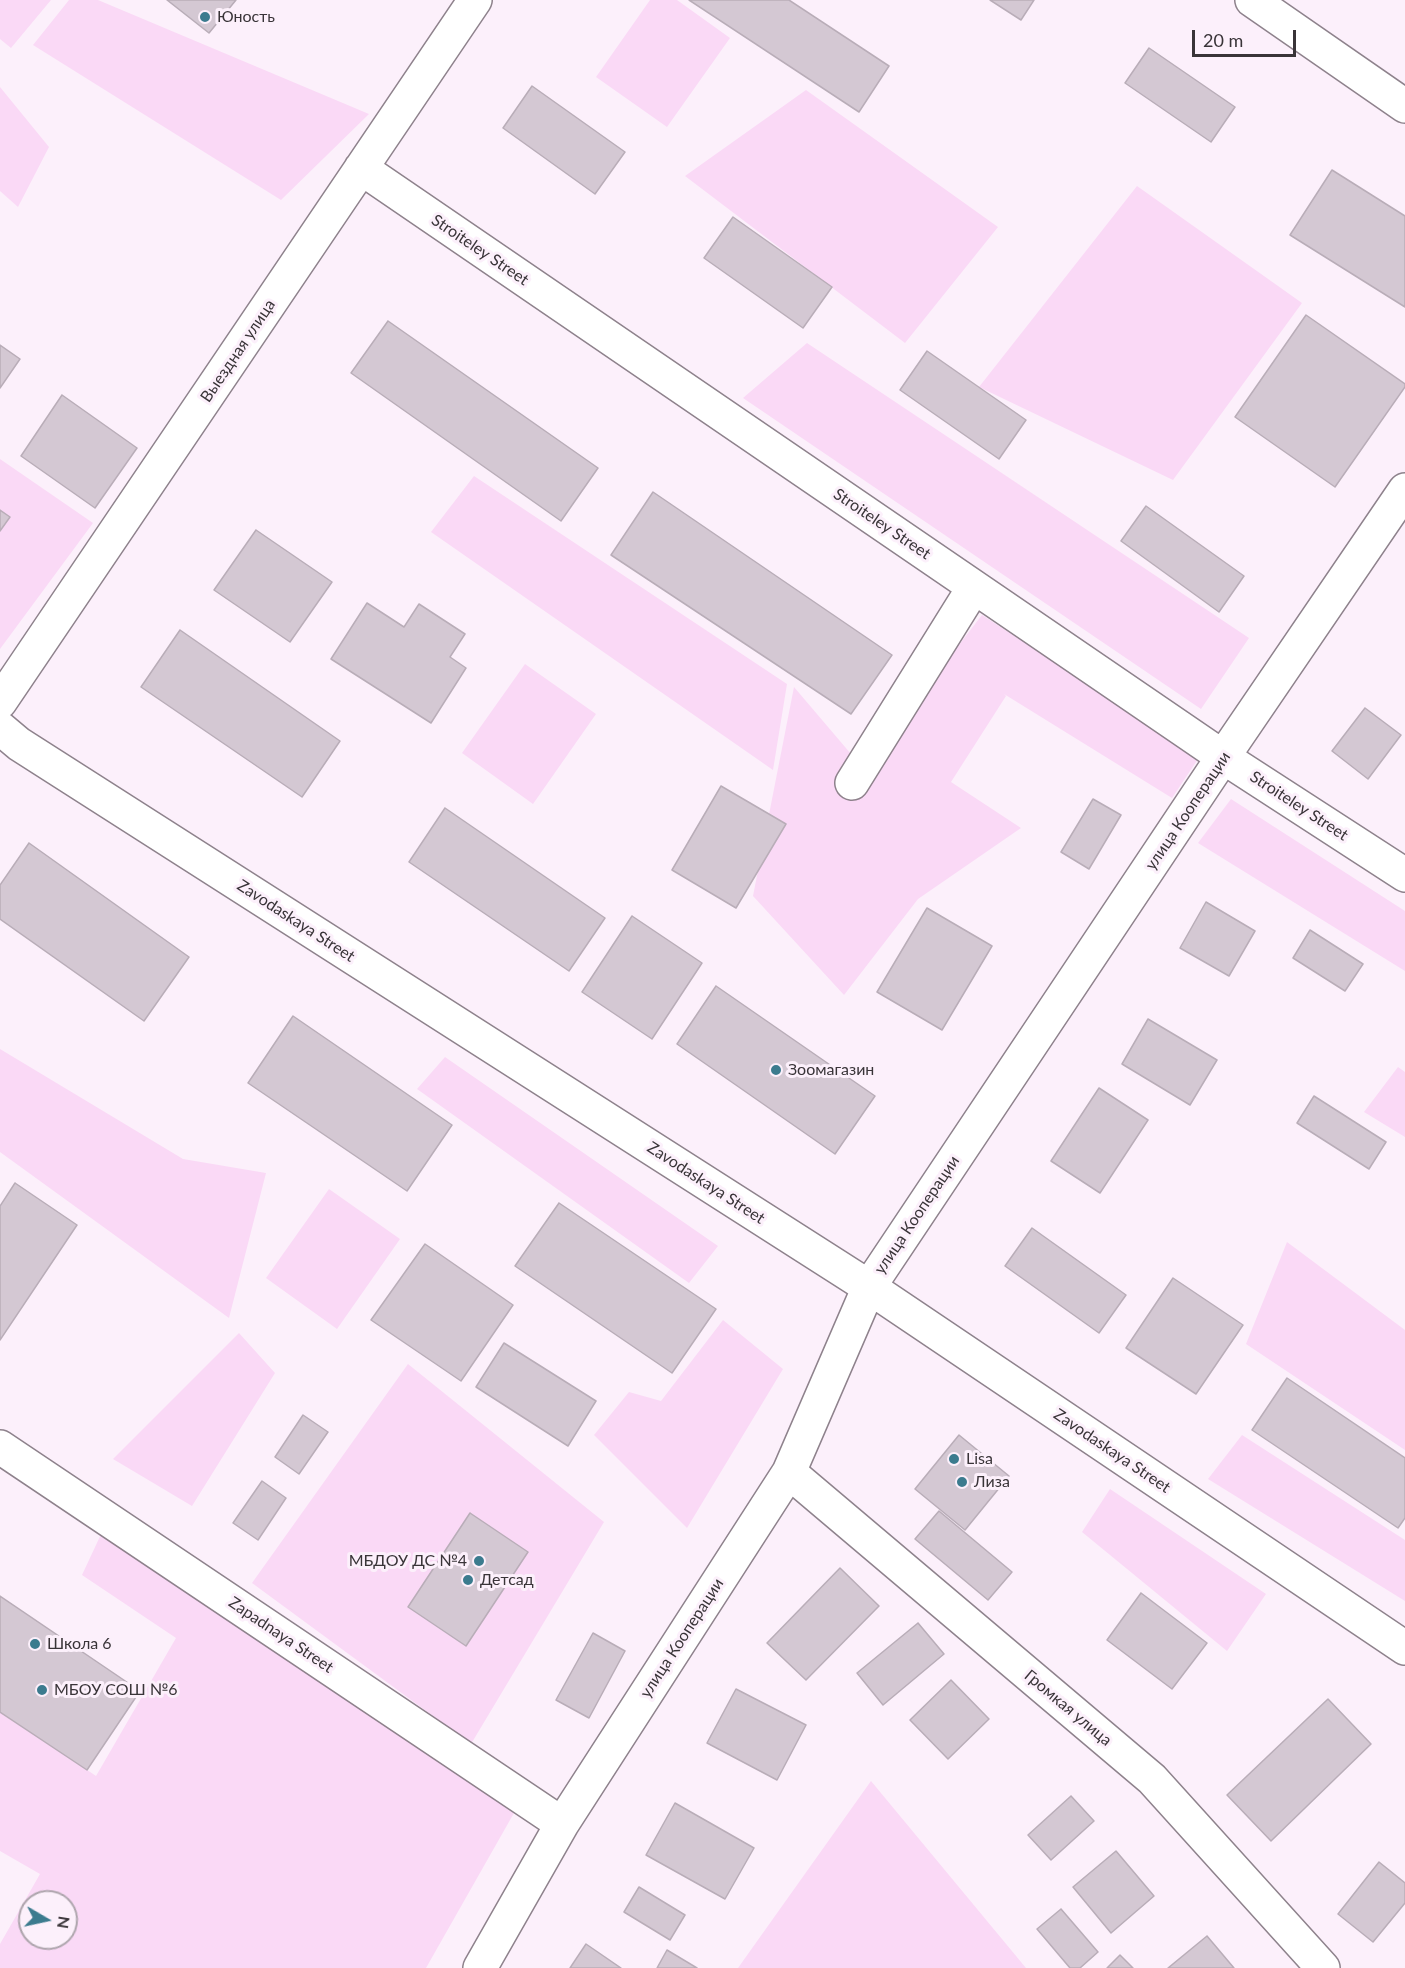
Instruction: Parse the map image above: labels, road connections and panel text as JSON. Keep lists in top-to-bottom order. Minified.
{"streets":{"street":["Stroiteley Street","Выездная улица","улица Кооперации","Zavodaskaya Street","Zapadnaya Street","Громкая улица"]},"crossings":[["Stroiteley Street","Выездная улица"],["Stroiteley Street","улица Кооперации"],["улица Кооперации","Zavodaskaya Street"],["улица Кооперации","Zapadnaya Street"],["улица Кооперации","Громкая улица"]],"places":["Юность","Зоомагазин","Lisa","Лиза","МБДОУ ДС №4","Детсад","Школа 6","МБОУ СОШ №6"],"scale_bar":"20 m","north":"right"}
